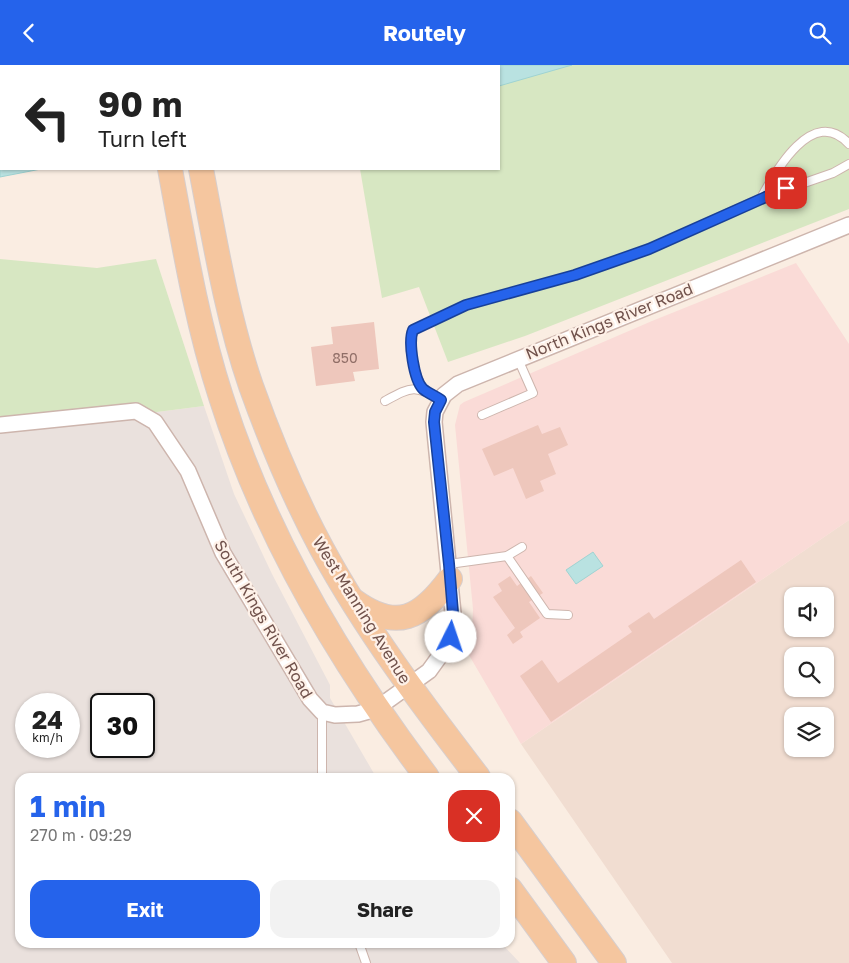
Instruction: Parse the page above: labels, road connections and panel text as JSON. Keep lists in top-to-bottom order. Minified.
{"streets":{"main road":["West Manning Avenue"],"street":["North Kings River Road","South Kings River Road"]},"crossings":[["North Kings River Road","South Kings River Road"],["West Manning Avenue","South Kings River Road"]],"house_numbers":["850"],"page":{"header":"Routely","turn":["90 m","Turn left"],"speed":"24 km/h","limit":"30","heading":["1 min","270 m · 09:29"],"buttons":["Exit","Share"]}}
